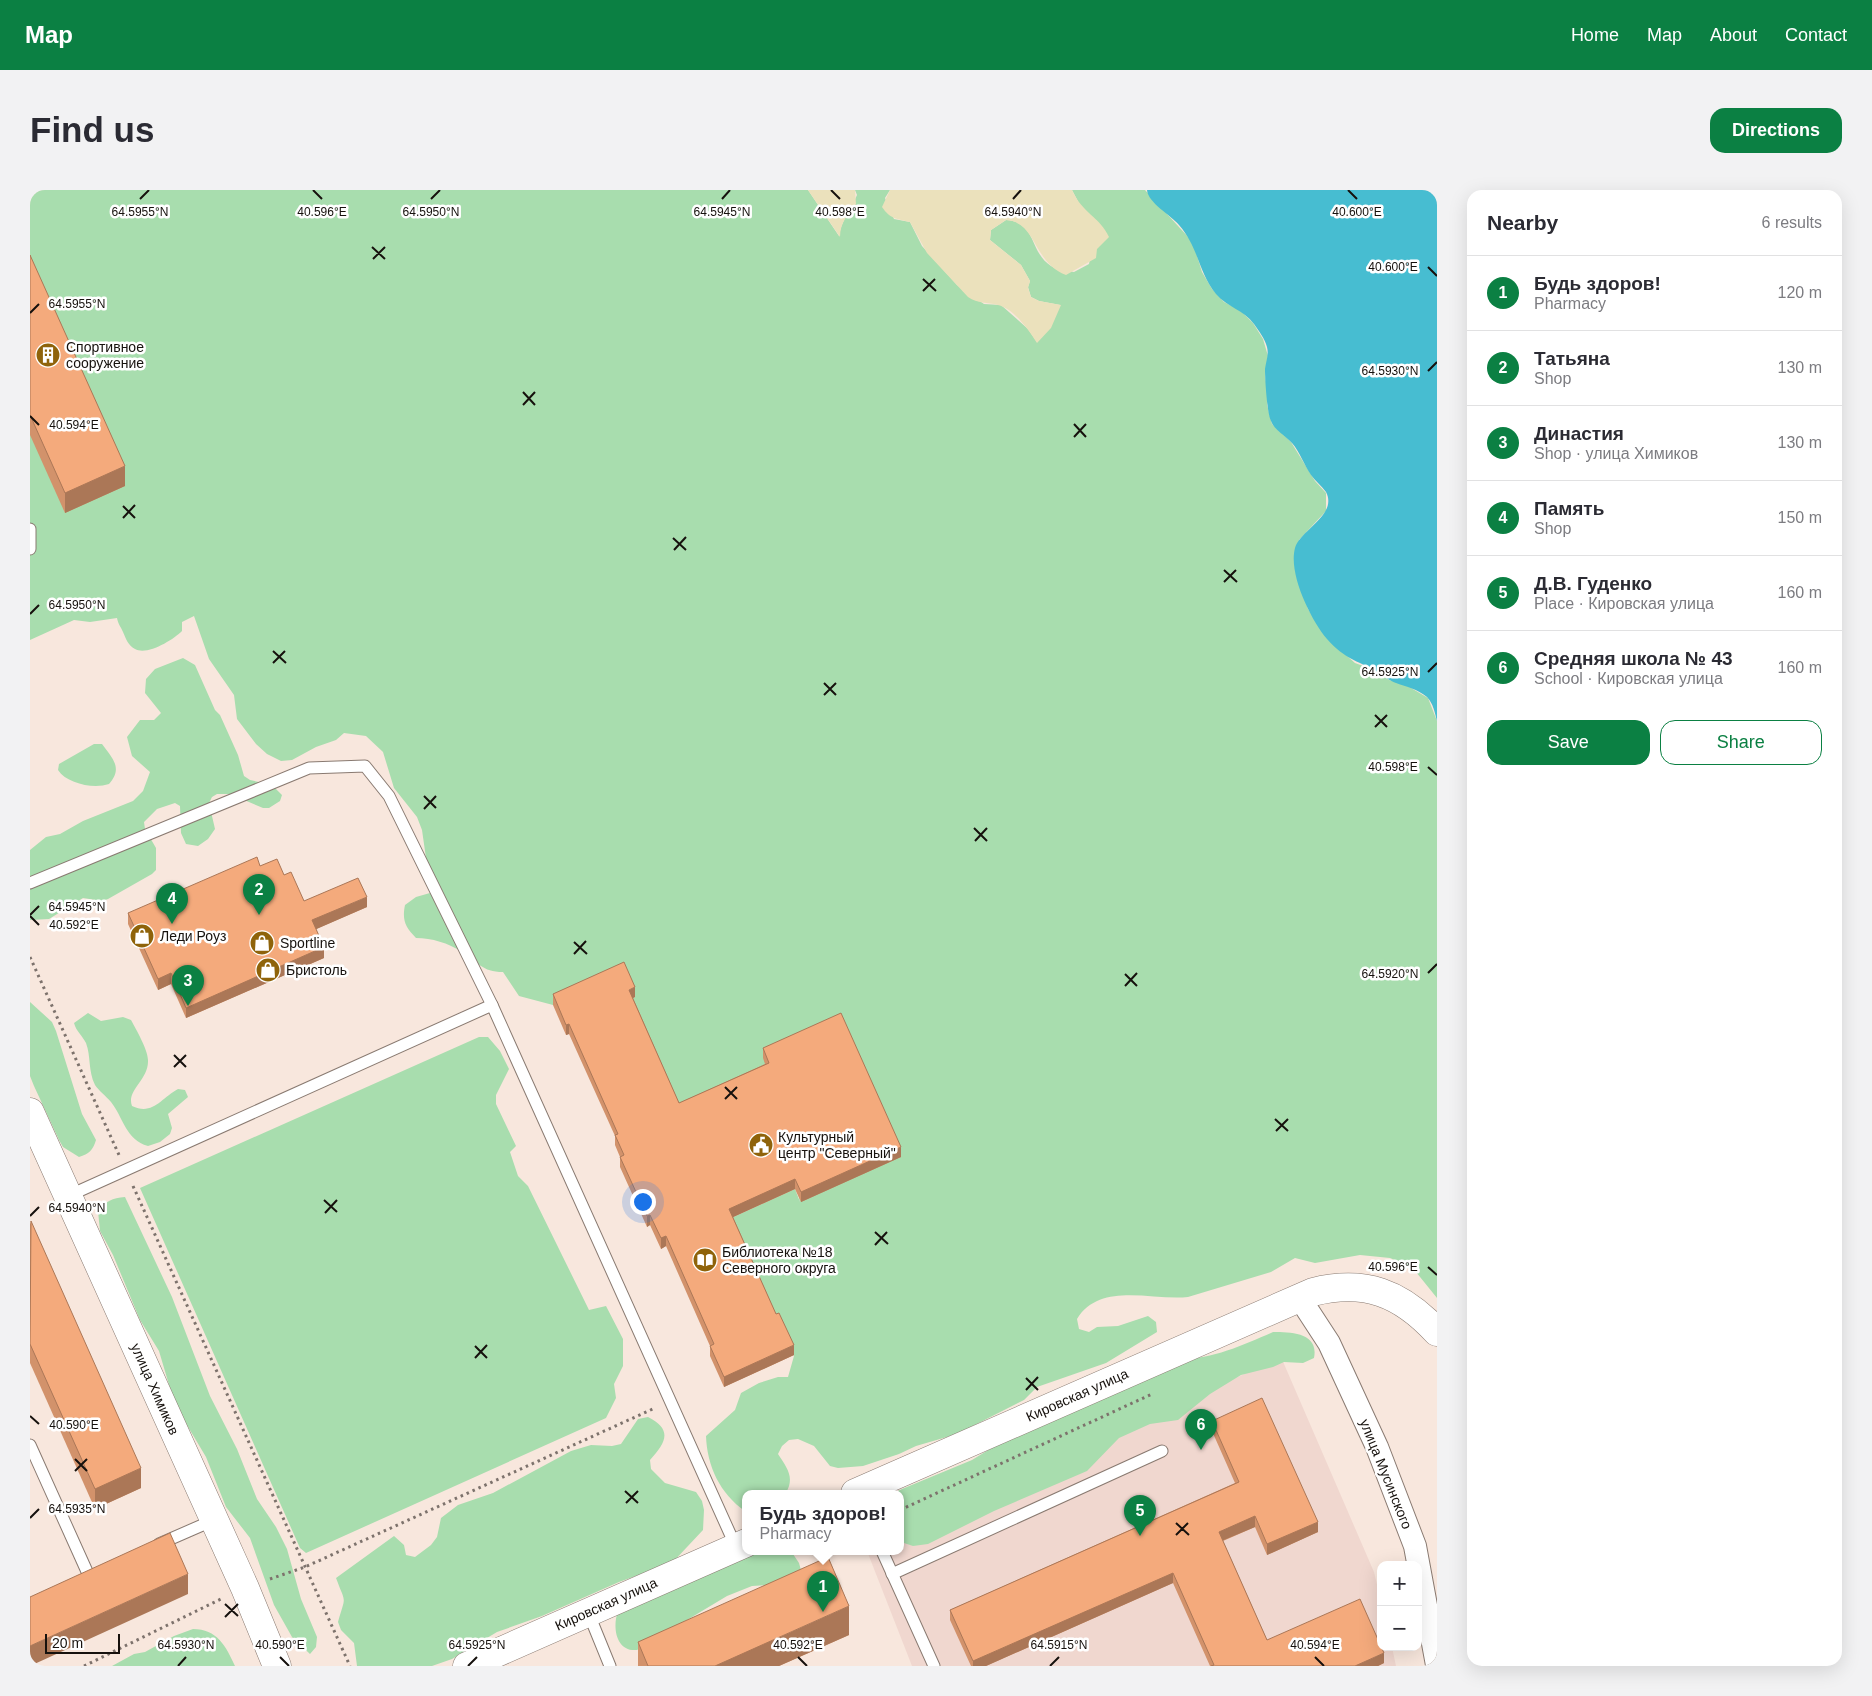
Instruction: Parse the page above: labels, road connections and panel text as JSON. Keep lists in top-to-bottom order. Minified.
{"streets":{"street":["улица Химиков","Кировская улица","улица Мусинского"]},"crossings":[["Кировская улица","улица Мусинского"]],"places":{"building":["Спортивное сооружение"],"shop":["Леди Роуз","Sportline","Бристоль"],"public building":["Культурный центр \"Северный\""],"library":["Библиотека №18 Северного округа"]},"scale_bar":"20 m","page":{"header":"Map","nav":["Home","Map","About","Contact"],"buttons":["Directions",["Save","Share"]],"title":"Find us","heading":["Nearby","6 results"],"list":[{"mark":"1","name":"Будь здоров!","note":"Pharmacy","value":"120 m"},{"mark":"2","name":"Татьяна","note":"Shop","value":"130 m"},{"mark":"3","name":"Династия","note":"Shop · улица Химиков","value":"130 m"},{"mark":"4","name":"Память","note":"Shop","value":"150 m"},{"mark":"5","name":"Д.В. Гуденко","note":"Place · Кировская улица","value":"160 m"},{"mark":"6","name":"Средняя школа № 43","note":"School · Кировская улица","value":"160 m"}],"pins":["2","4","3","6","5","1"],"popup":["Будь здоров!","Pharmacy"],"map_buttons":["+","−"],"scale":"20 m"},"coordinates":["40.600°E","40.596°E","40.598°E","64.5955°N","64.5950°N","64.5945°N","64.5940°N","64.5930°N","40.594°E","64.5925°N","40.592°E","64.5920°N","40.590°E","64.5935°N","64.5915°N"]}
